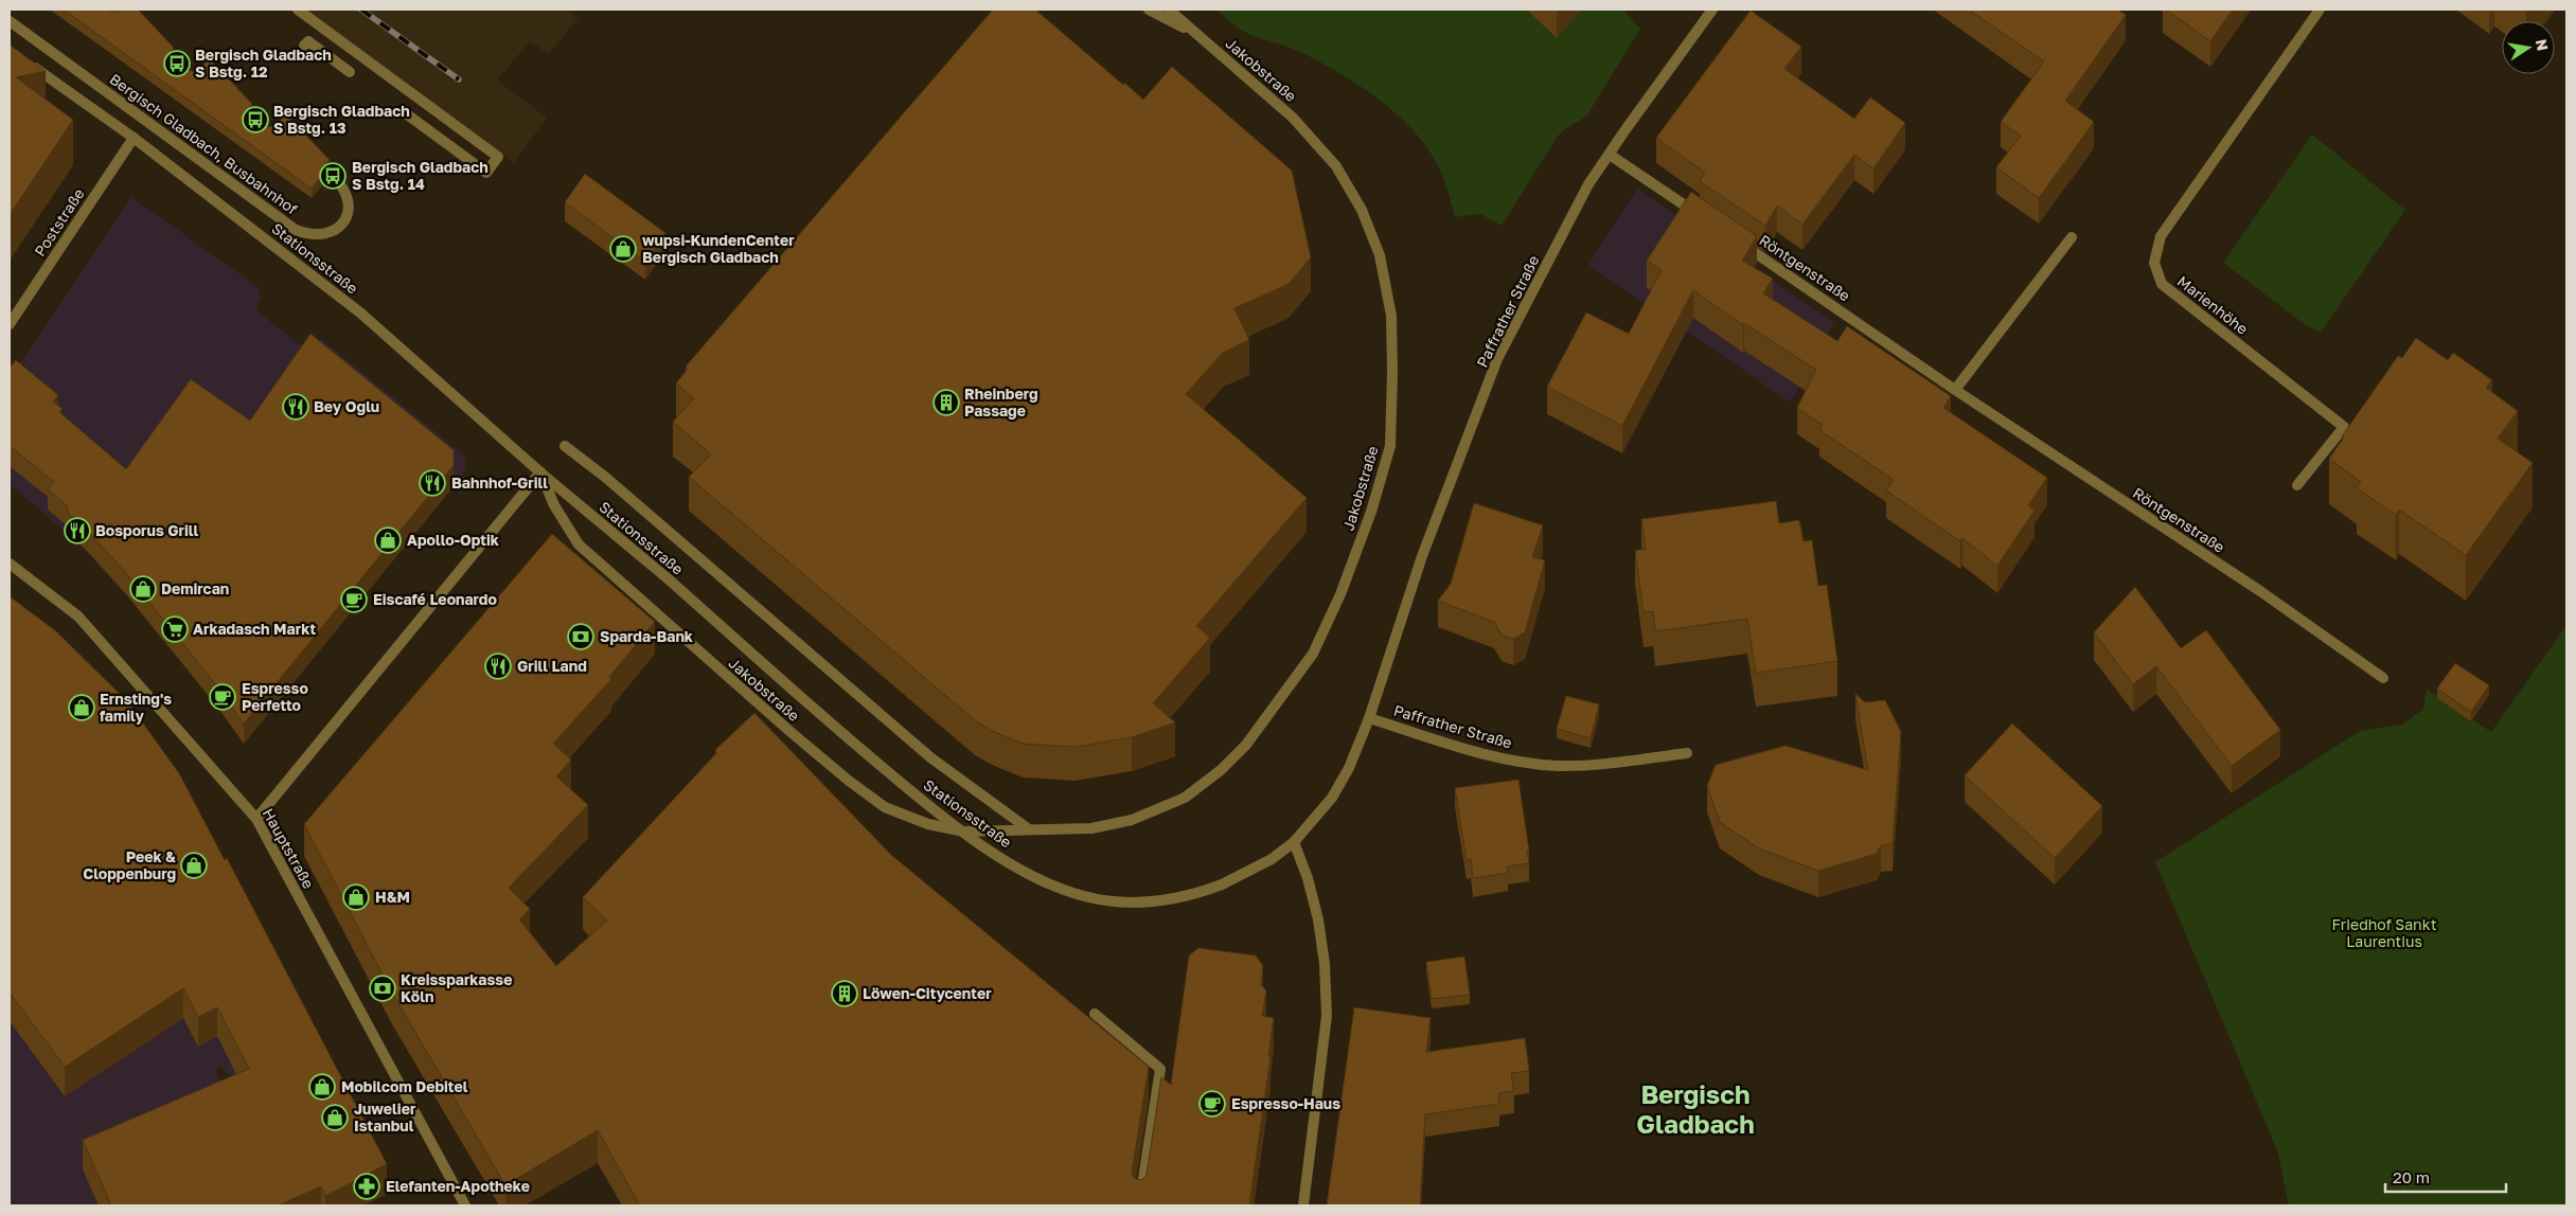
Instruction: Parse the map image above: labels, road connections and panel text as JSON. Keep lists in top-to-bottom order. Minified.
{"streets":{"street":["Jakobstraße","Bergisch Gladbach, Busbahnhof","Poststraße","Stationsstraße","Röntgenstraße","Marienhöhe","Paffrather Straße","Hauptstraße"]},"crossings":[["Jakobstraße","Stationsstraße"],["Poststraße","Stationsstraße"],["Stationsstraße","Paffrather Straße"]],"districts":["Bergisch Gladbach"],"parks":["Friedhof Sankt Laurentius"],"places":{"bus stop":["Bergisch Gladbach S Bstg. 12","Bergisch Gladbach S Bstg. 13","Bergisch Gladbach S Bstg. 14"],"shop":["wupsi-KundenCenter Bergisch Gladbach","Apollo-Optik","Demircan","Ernsting's family","Peek & Cloppenburg","H&M","Mobilcom Debitel","Juwelier Istanbul"],"building":["Rheinberg Passage","Löwen-Citycenter"],"restaurant":["Bey Oglu","Bahnhof-Grill","Bosporus Grill","Grill Land"],"cafe":["Eiscafé Leonardo","Espresso Perfetto","Espresso-Haus"],"supermarket":["Arkadasch Markt"],"bank":["Sparda-Bank","Kreissparkasse Köln"],"pharmacy":["Elefanten-Apotheke"]},"scale_bar":"20 m","north":"right"}
